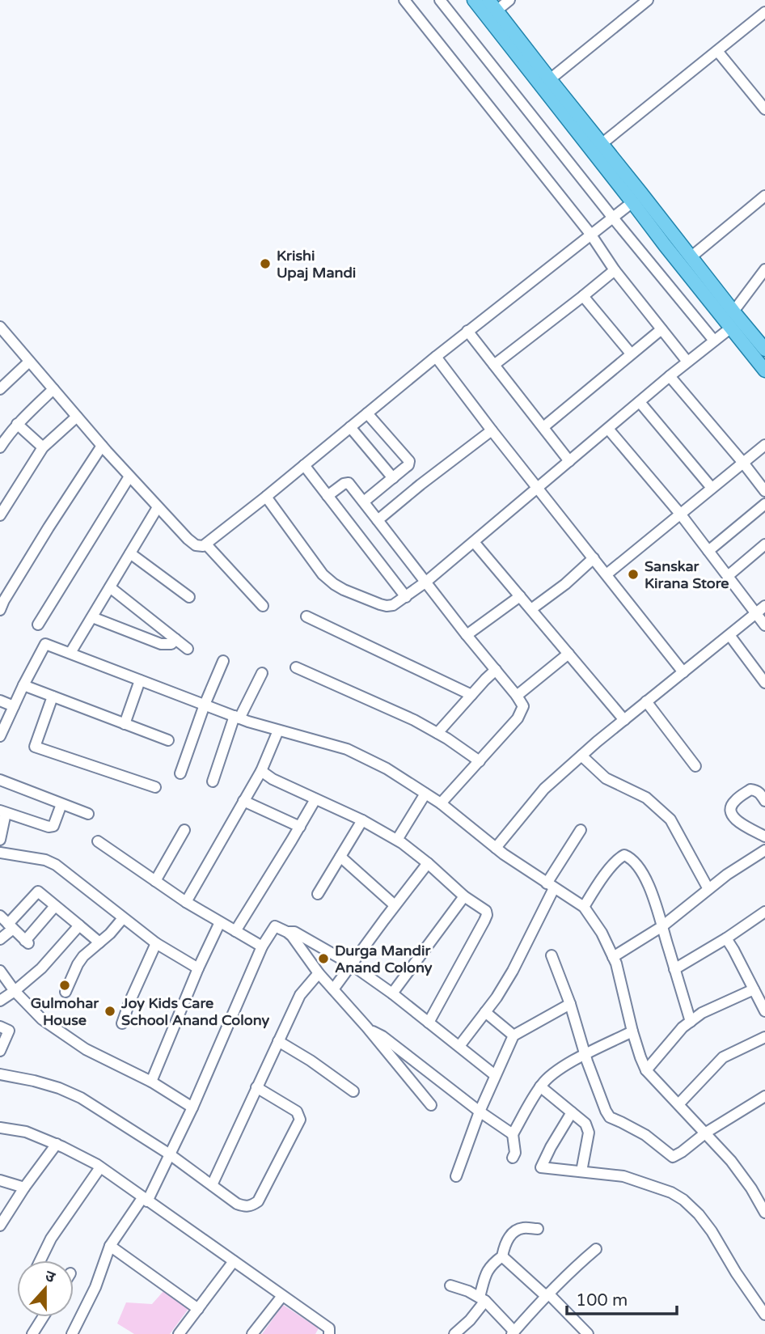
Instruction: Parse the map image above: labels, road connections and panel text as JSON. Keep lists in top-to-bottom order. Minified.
{"places":["Krishi Upaj Mandi","Sanskar Kirana Store","Durga Mandir Anand Colony","Gulmohar House","Joy Kids Care School Anand Colony"],"scale_bar":"100 m","north":"top"}
